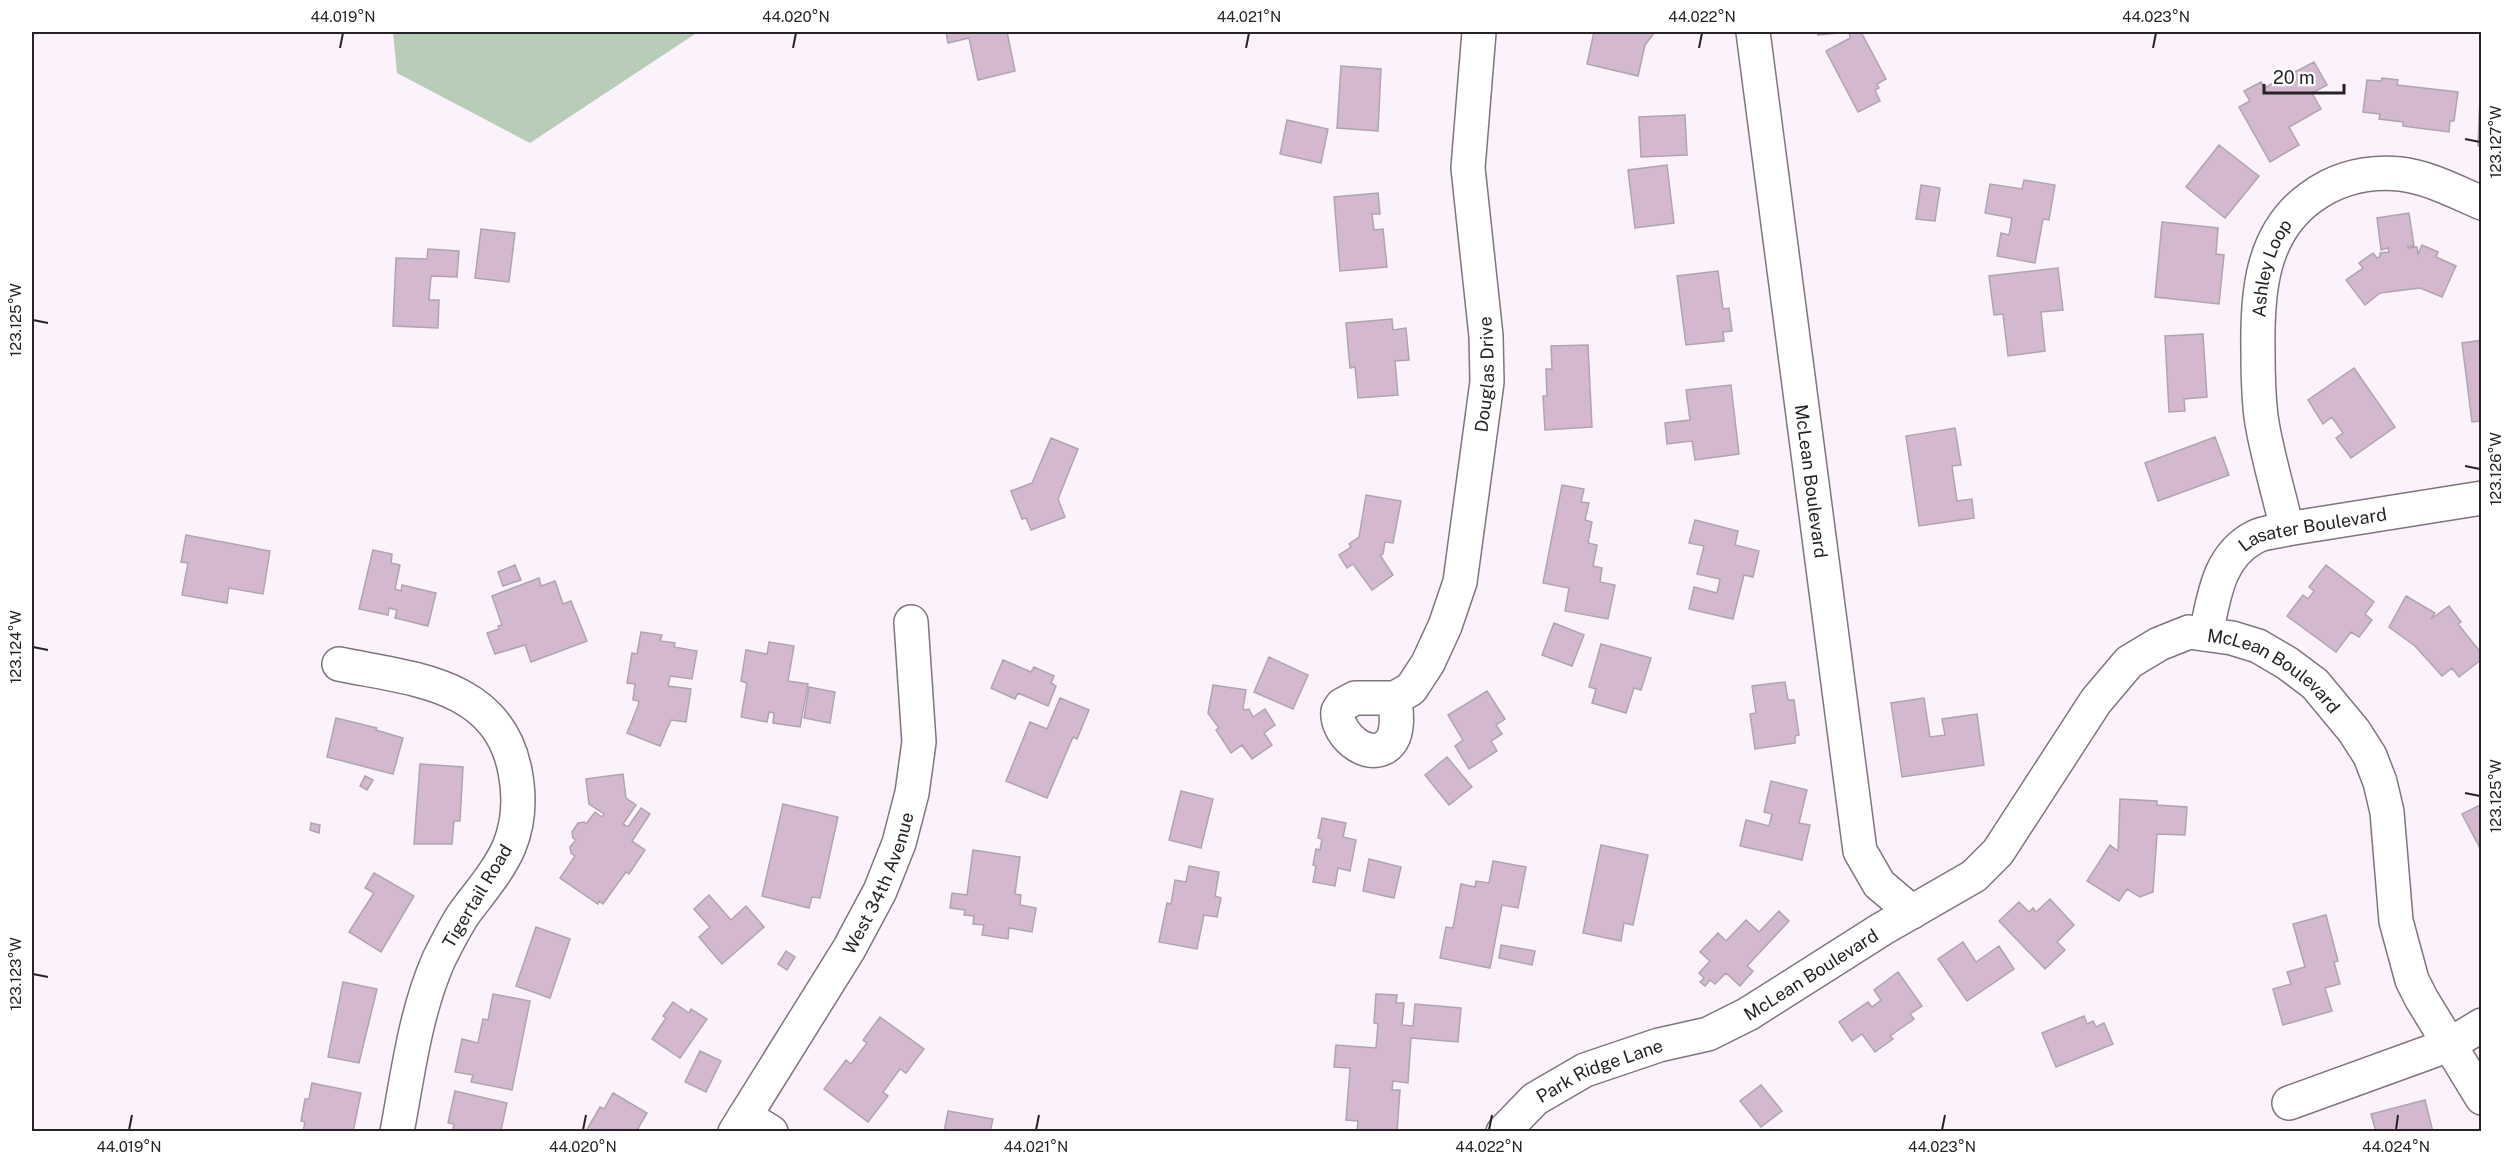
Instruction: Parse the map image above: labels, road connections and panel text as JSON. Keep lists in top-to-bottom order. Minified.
{"streets":{"street":["Ashley Loop","Douglas Drive","McLean Boulevard","Lasater Boulevard","West 34th Avenue","Tigertail Road","Park Ridge Lane"]},"crossings":[["Ashley Loop","Lasater Boulevard"],["McLean Boulevard","Lasater Boulevard"],["McLean Boulevard","Park Ridge Lane"]],"scale_bar":"20 m","coordinates":["44.019°N","44.020°N","44.021°N","44.022°N","44.023°N","123.127°W","123.125°W","123.126°W","123.124°W","123.123°W","44.024°N"]}
